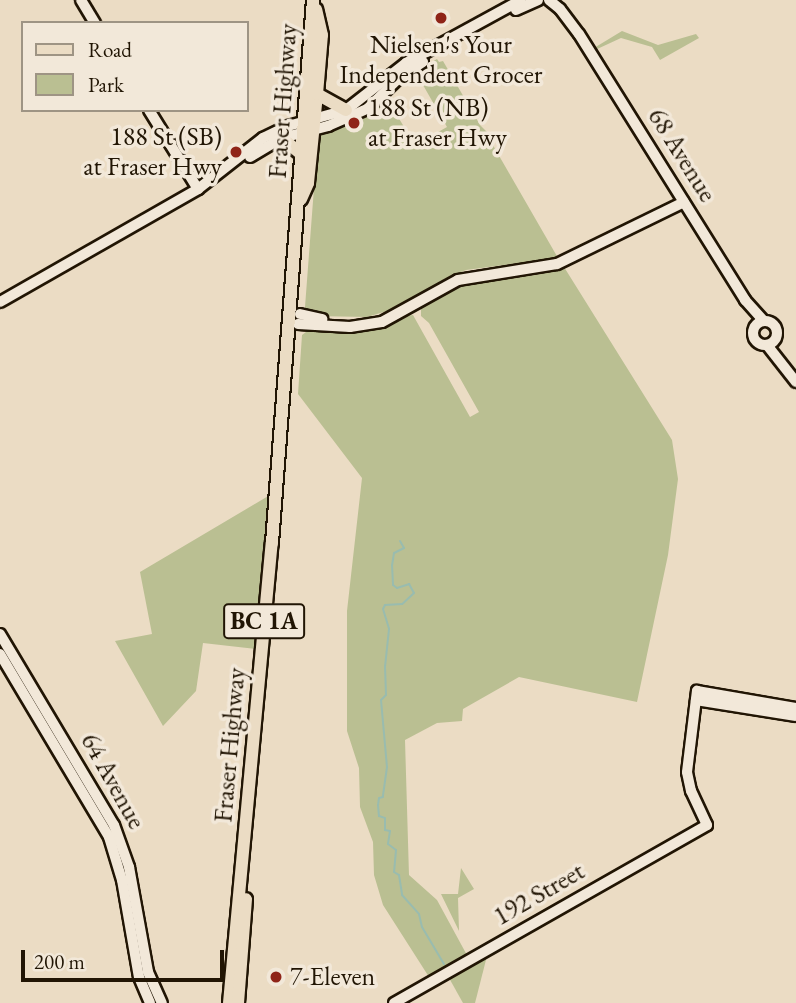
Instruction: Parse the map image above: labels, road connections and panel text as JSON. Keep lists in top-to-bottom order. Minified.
{"streets":{"main road":["Fraser Highway","BC 1A"],"street":["68 Avenue","64 Avenue","192 Street"]},"places":["Nielsen's Your Independent Grocer","188 St (NB) at Fraser Hwy","188 St (SB) at Fraser Hwy","7-Eleven"],"legend":["Road","Park"],"scale_bar":"200 m"}
